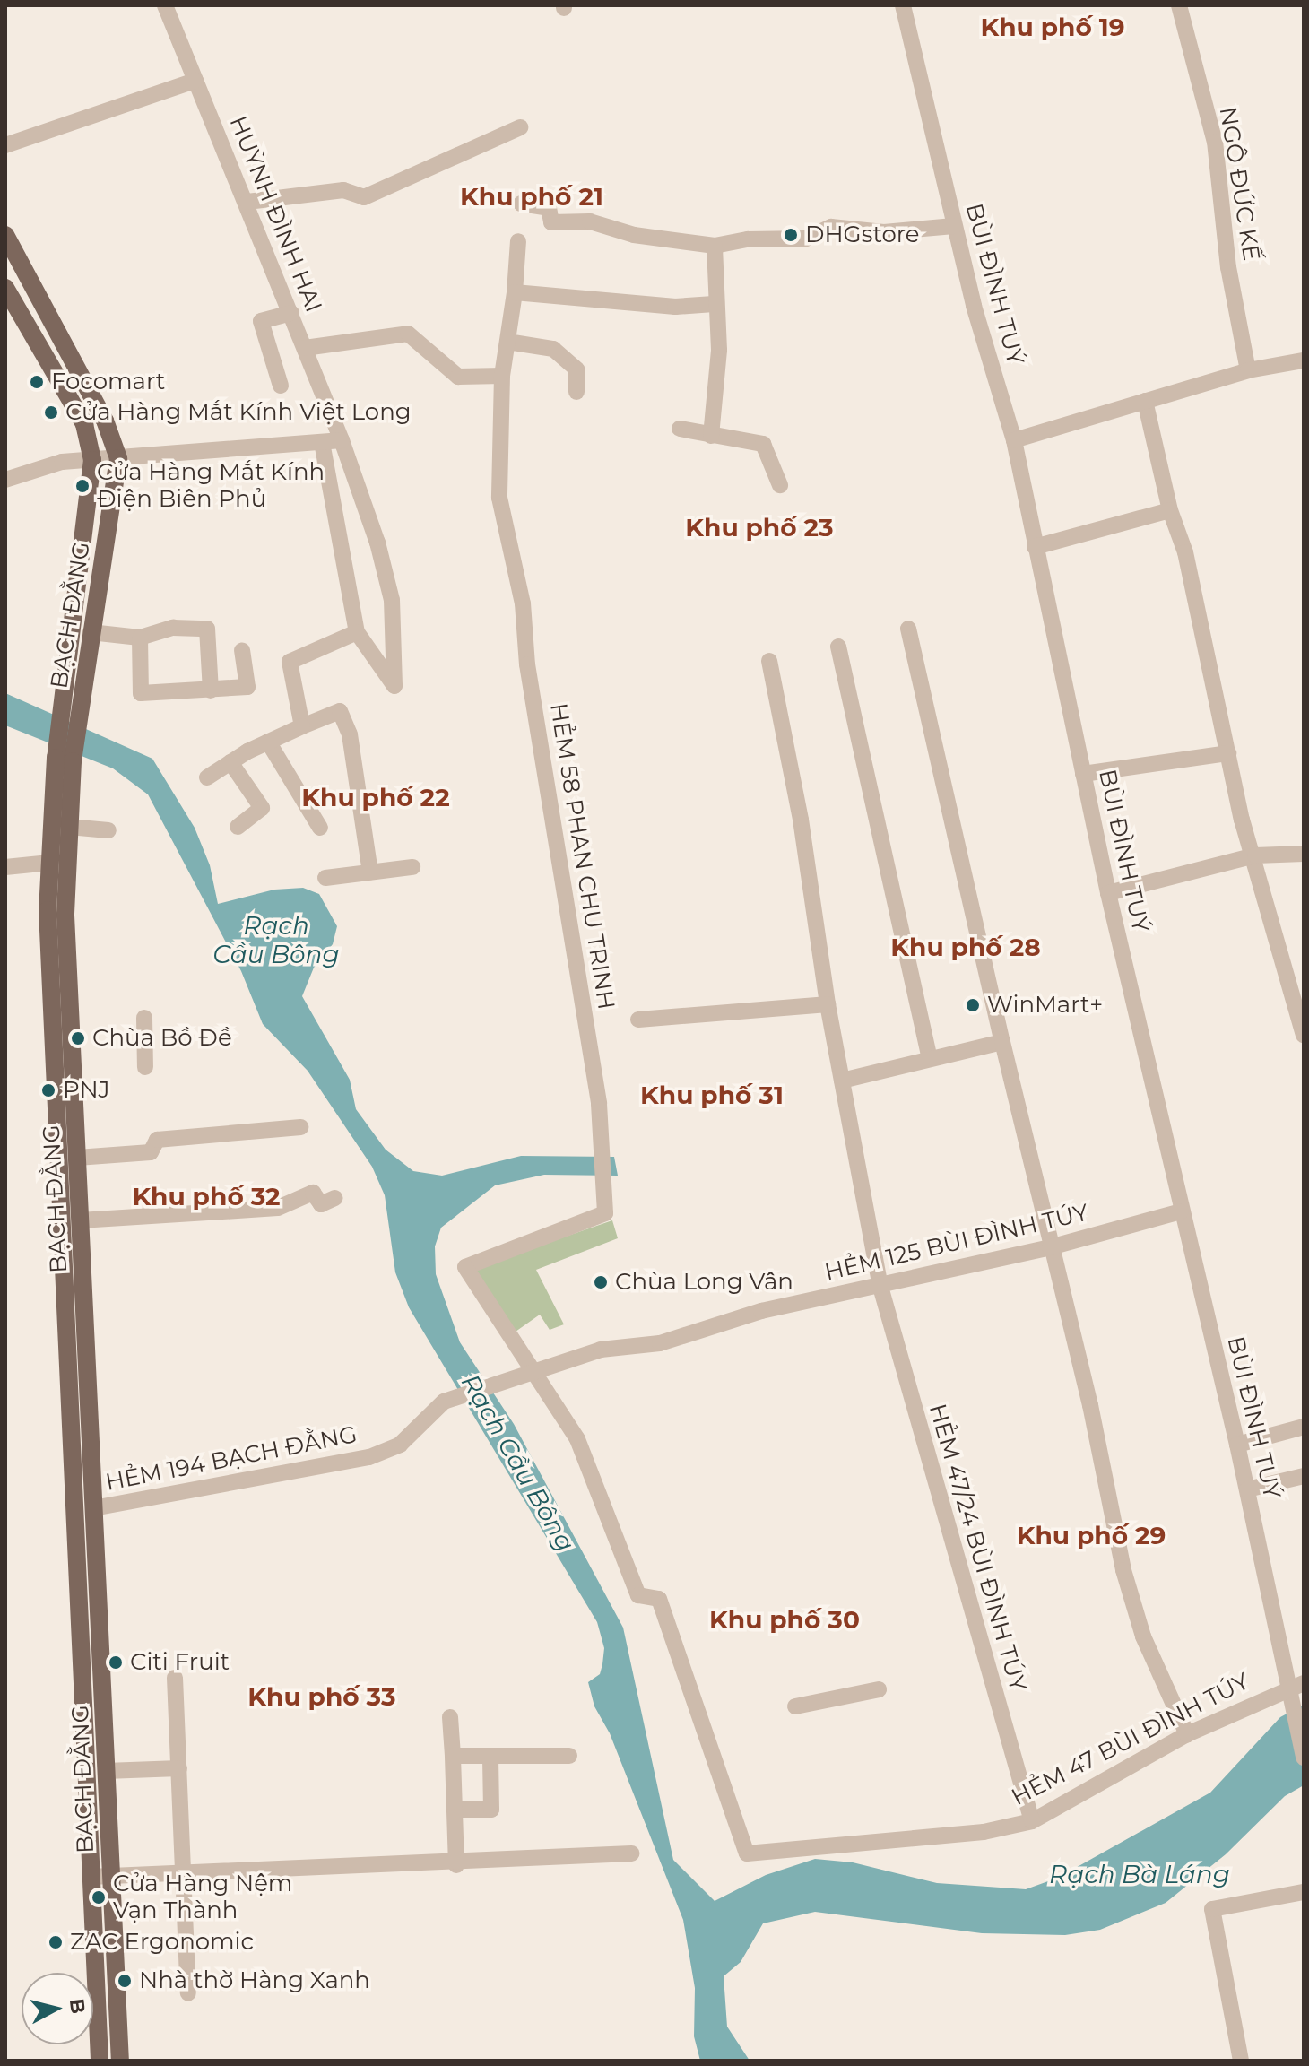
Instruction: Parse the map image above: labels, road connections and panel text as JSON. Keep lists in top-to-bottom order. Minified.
{"streets":{"main road":["BẠCH ĐẰNG"],"street":["NGÔ ĐỨC KẾ","HUỲNH ĐÌNH HAI","BÙI ĐÌNH TUÝ","HẺM 58 PHAN CHU TRINH","HẺM 125 BÙI ĐÌNH TÚY","HẺM 194 BẠCH ĐẰNG","HẺM 47/24 BÙI ĐÌNH TÚY","HẺM 47 BÙI ĐÌNH TÚY"]},"crossings":[["BÙI ĐÌNH TUÝ","HẺM 125 BÙI ĐÌNH TÚY"],["BÙI ĐÌNH TUÝ","HẺM 47 BÙI ĐÌNH TÚY"],["BẠCH ĐẰNG","HẺM 194 BẠCH ĐẰNG"],["HẺM 58 PHAN CHU TRINH","HẺM 125 BÙI ĐÌNH TÚY"],["HẺM 58 PHAN CHU TRINH","HẺM 47 BÙI ĐÌNH TÚY"],["HẺM 125 BÙI ĐÌNH TÚY","HẺM 194 BẠCH ĐẰNG"],["HẺM 125 BÙI ĐÌNH TÚY","HẺM 47/24 BÙI ĐÌNH TÚY"],["HẺM 125 BÙI ĐÌNH TÚY","HẺM 47 BÙI ĐÌNH TÚY"],["HẺM 47/24 BÙI ĐÌNH TÚY","HẺM 47 BÙI ĐÌNH TÚY"]],"districts":["Khu phố 19","Khu phố 21","Khu phố 23","Khu phố 22","Khu phố 28","Khu phố 31","Khu phố 32","Khu phố 29","Khu phố 30","Khu phố 33"],"water":["Rạch Cầu Bông","Rạch Bà Láng"],"places":["DHGstore","Focomart","Cửa Hàng Mắt Kính Việt Long","Cửa Hàng Mắt Kính Điện Biên Phủ","WinMart+","Chùa Bồ Đề","PNJ","Chùa Long Vân","Citi Fruit","Cửa Hàng Nệm Vạn Thành","ZAC Ergonomic","Nhà thờ Hàng Xanh"],"north":"right"}
